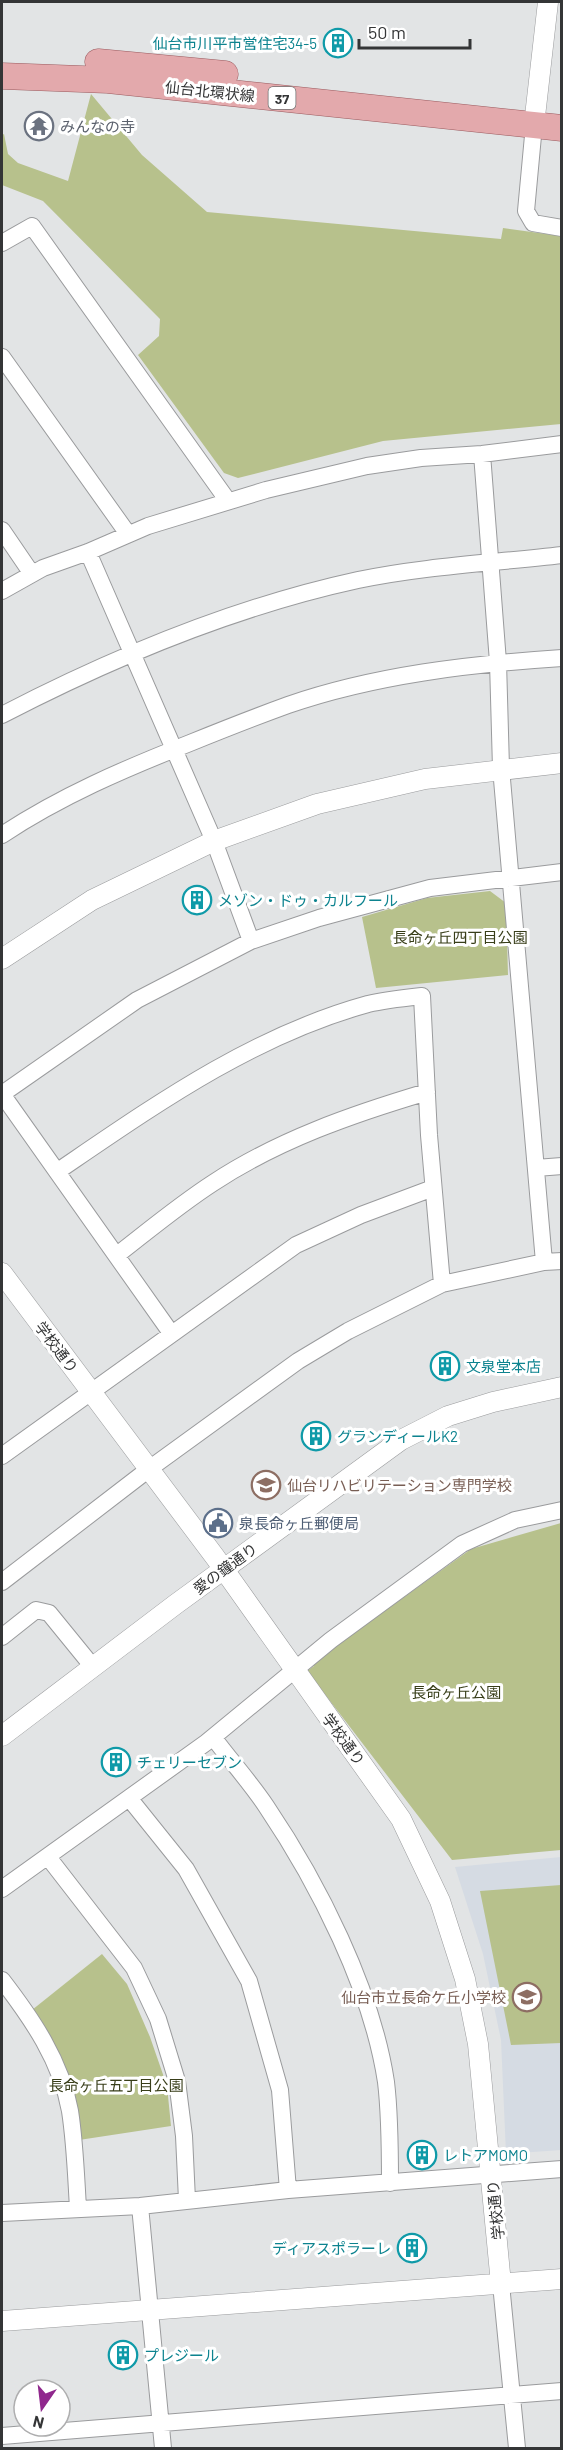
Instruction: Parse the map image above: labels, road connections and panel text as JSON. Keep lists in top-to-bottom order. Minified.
{"streets":{"main road":["仙台北環状線","37"],"street":["学校通り","愛の鐘通り"]},"crossings":[["学校通り","愛の鐘通り"]],"parks":["長命ヶ丘四丁目公園","長命ヶ丘公園","長命ヶ丘五丁目公園"],"places":{"building":["仙台市川平市営住宅34-5","メゾン・ドゥ・カルフール","文泉堂本店","グランディールK2","チェリーセブン","レトアMOMO","ディアスポラーレ","プレジール"],"temple":["みんなの寺"],"school or university":["仙台リハビリテーション専門学校","仙台市立長命ケ丘小学校"],"public building":["泉長命ヶ丘郵便局"]},"scale_bar":"50 m","north":"bottom"}
